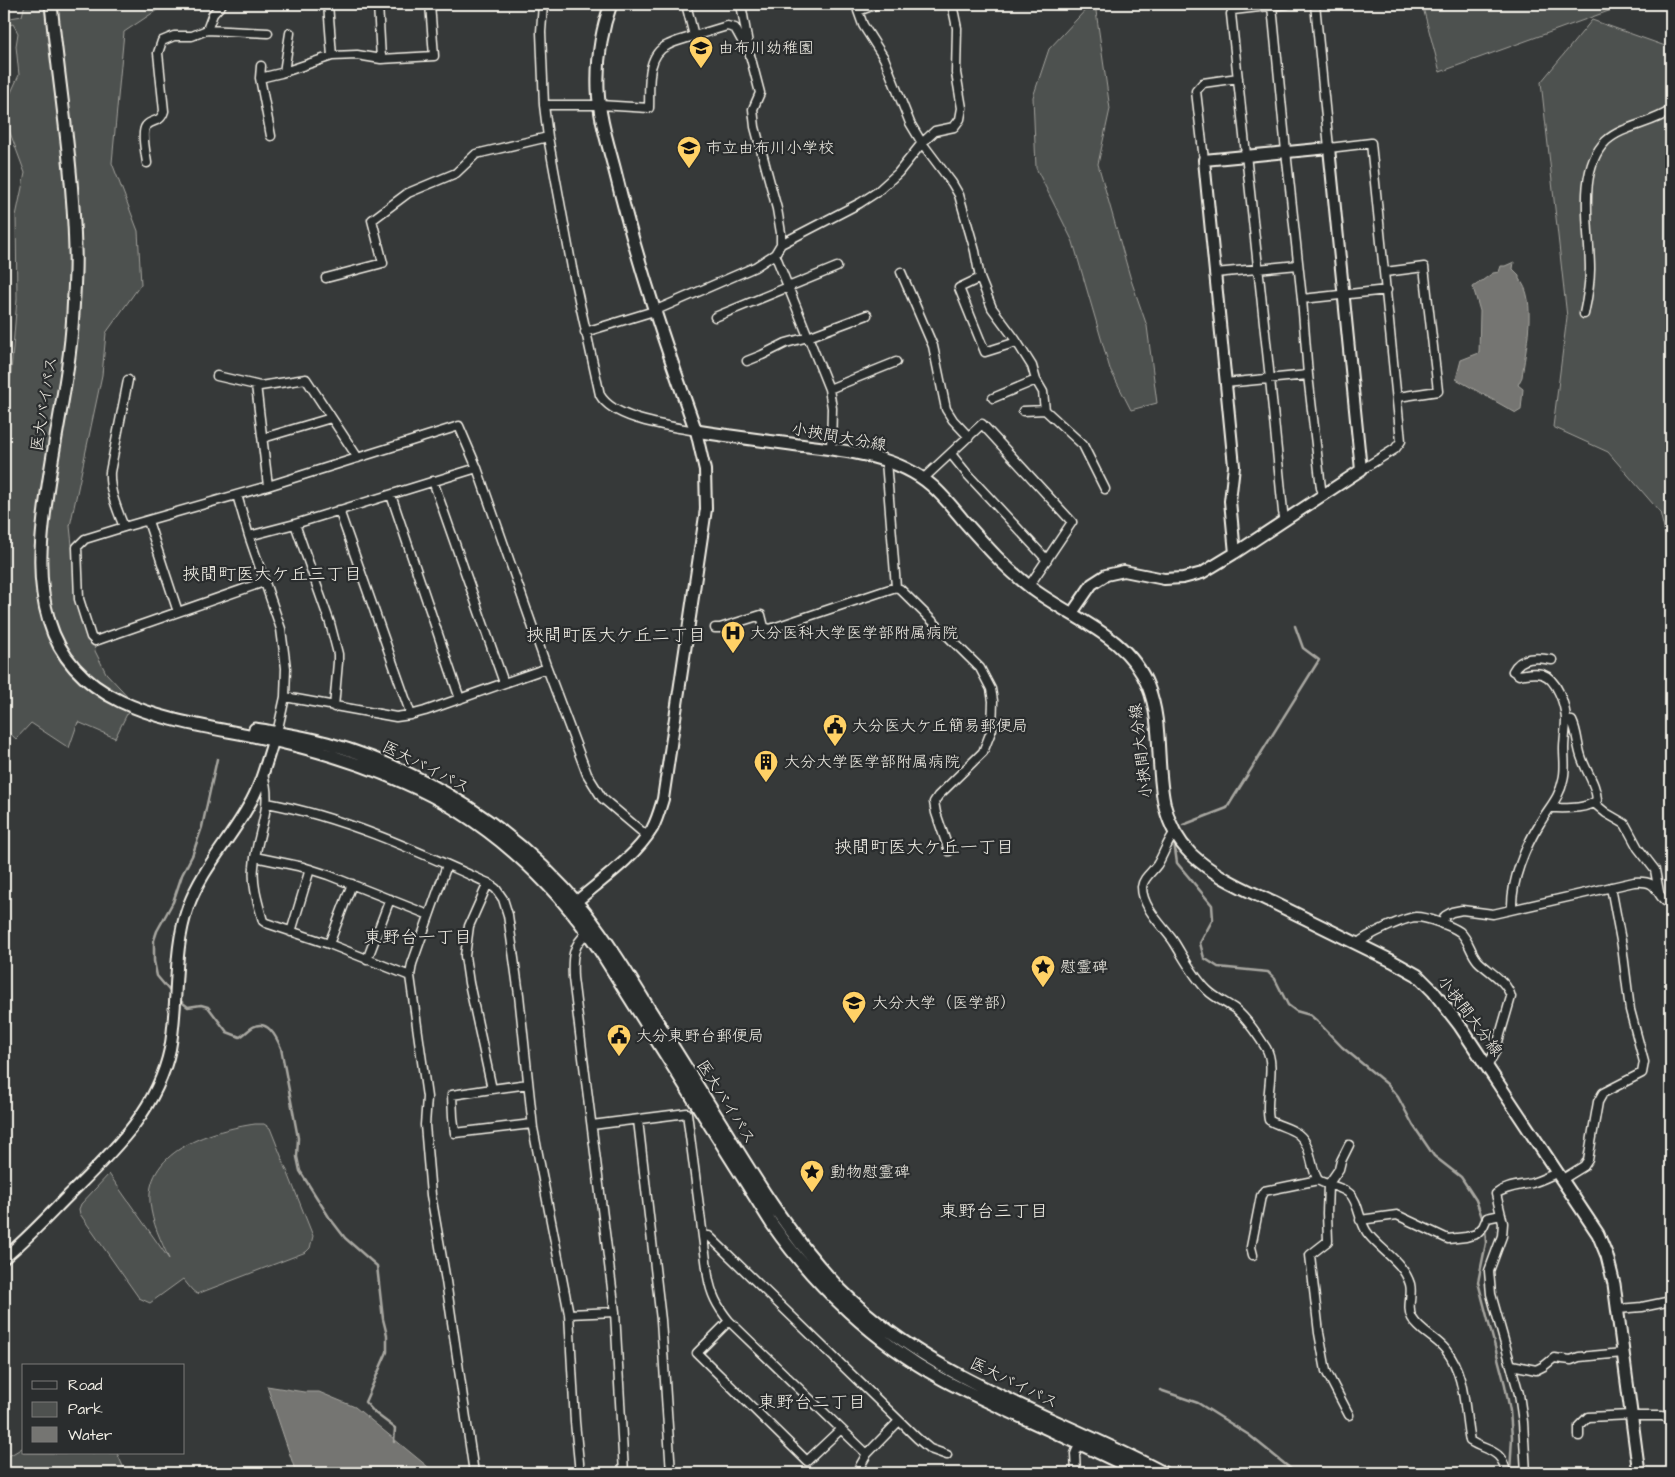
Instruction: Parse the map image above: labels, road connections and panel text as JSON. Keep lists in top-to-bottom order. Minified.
{"streets":{"main road":["医大バイパス","小挾間大分線"]},"districts":["挾間町医大ケ丘三丁目","挾間町医大ケ丘二丁目","挾間町医大ケ丘一丁目","東野台一丁目","東野台三丁目","東野台二丁目"],"places":{"school or university":["由布川幼稚園","市立由布川小学校","大分大学（医学部）"],"hospital":["大分医科大学医学部附属病院"],"public building":["大分医大ケ丘簡易郵便局","大分東野台郵便局"],"building":["大分大学医学部附属病院"],"place":["慰霊碑","動物慰霊碑"]},"legend":["Road","Park","Water"]}
